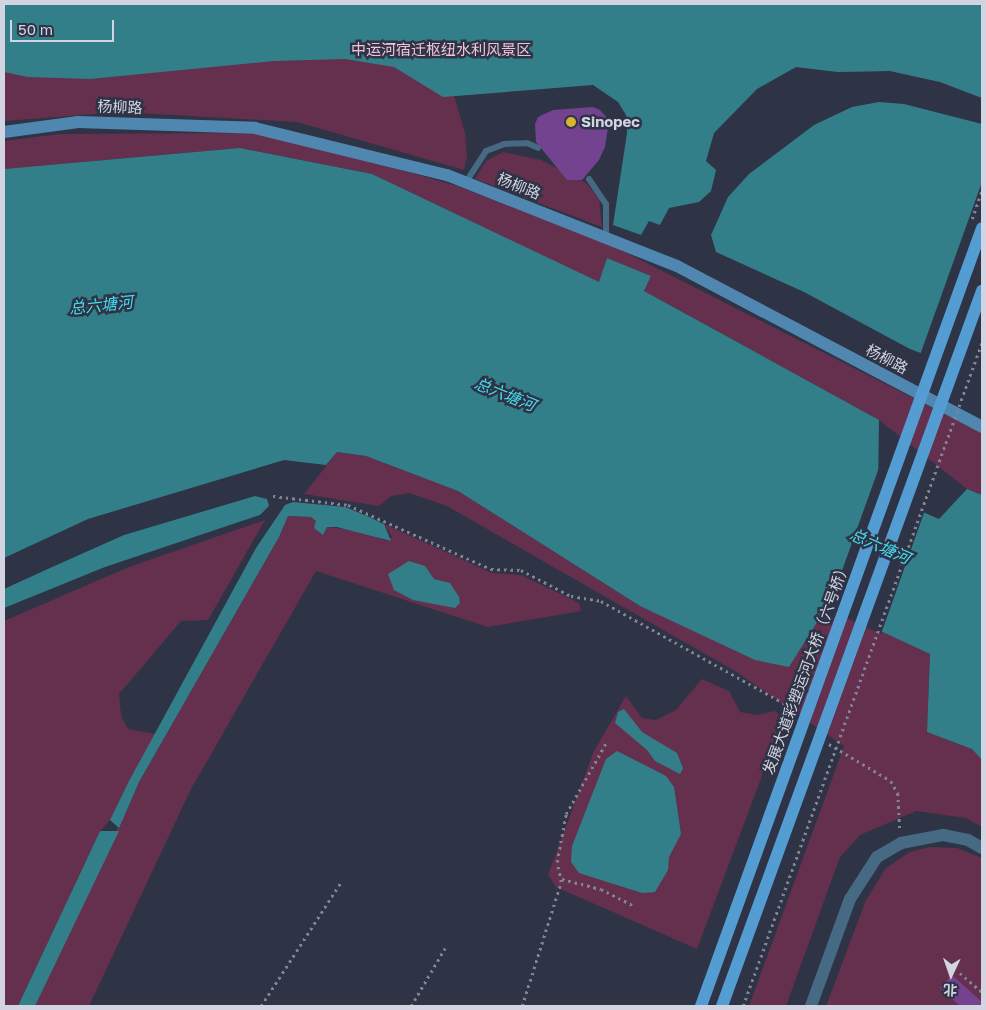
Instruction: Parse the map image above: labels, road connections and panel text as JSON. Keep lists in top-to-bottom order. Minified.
{"streets":{"main road":["发展大道彩塑运河大桥（六号桥）"],"street":["杨柳路"]},"water":["总六塘河"],"parks":["中运河宿迁枢纽水利风景区"],"places":["Sinopec"],"scale_bar":"50 m","north":"bottom"}
